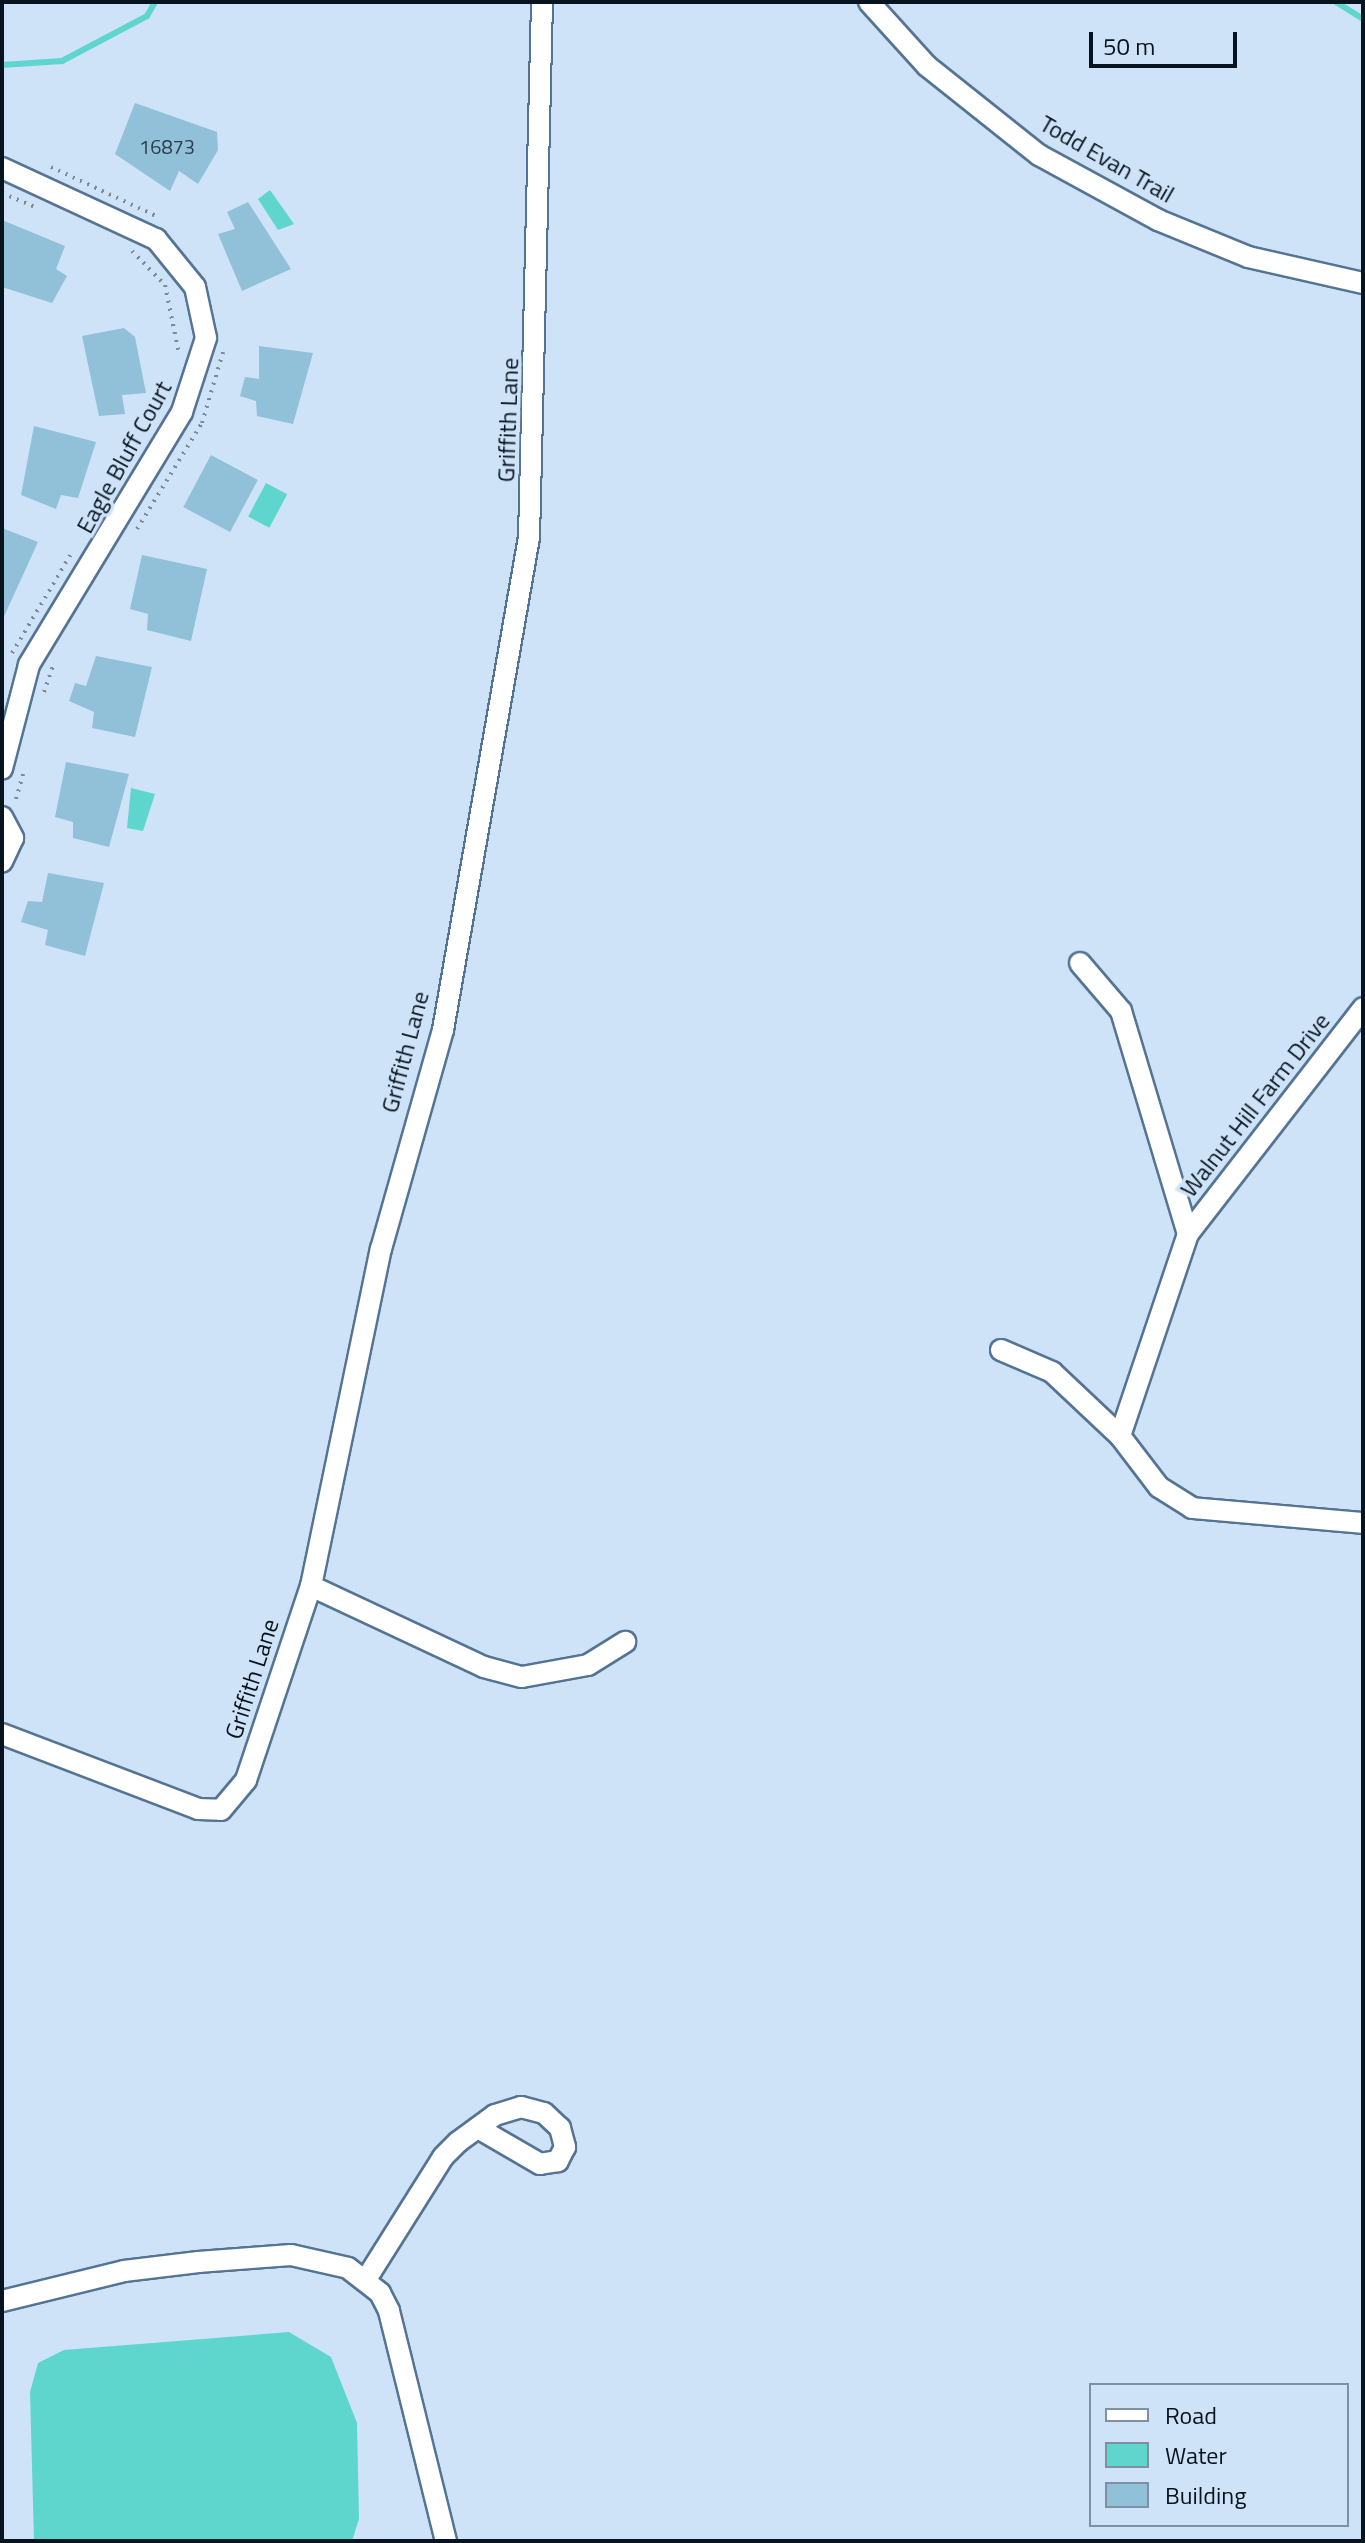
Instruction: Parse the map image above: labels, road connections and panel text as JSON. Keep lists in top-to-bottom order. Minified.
{"streets":{"street":["Todd Evan Trail","Griffith Lane","Eagle Bluff Court","Walnut Hill Farm Drive"]},"house_numbers":["16873"],"legend":["Road","Water","Building"],"scale_bar":"50 m"}
